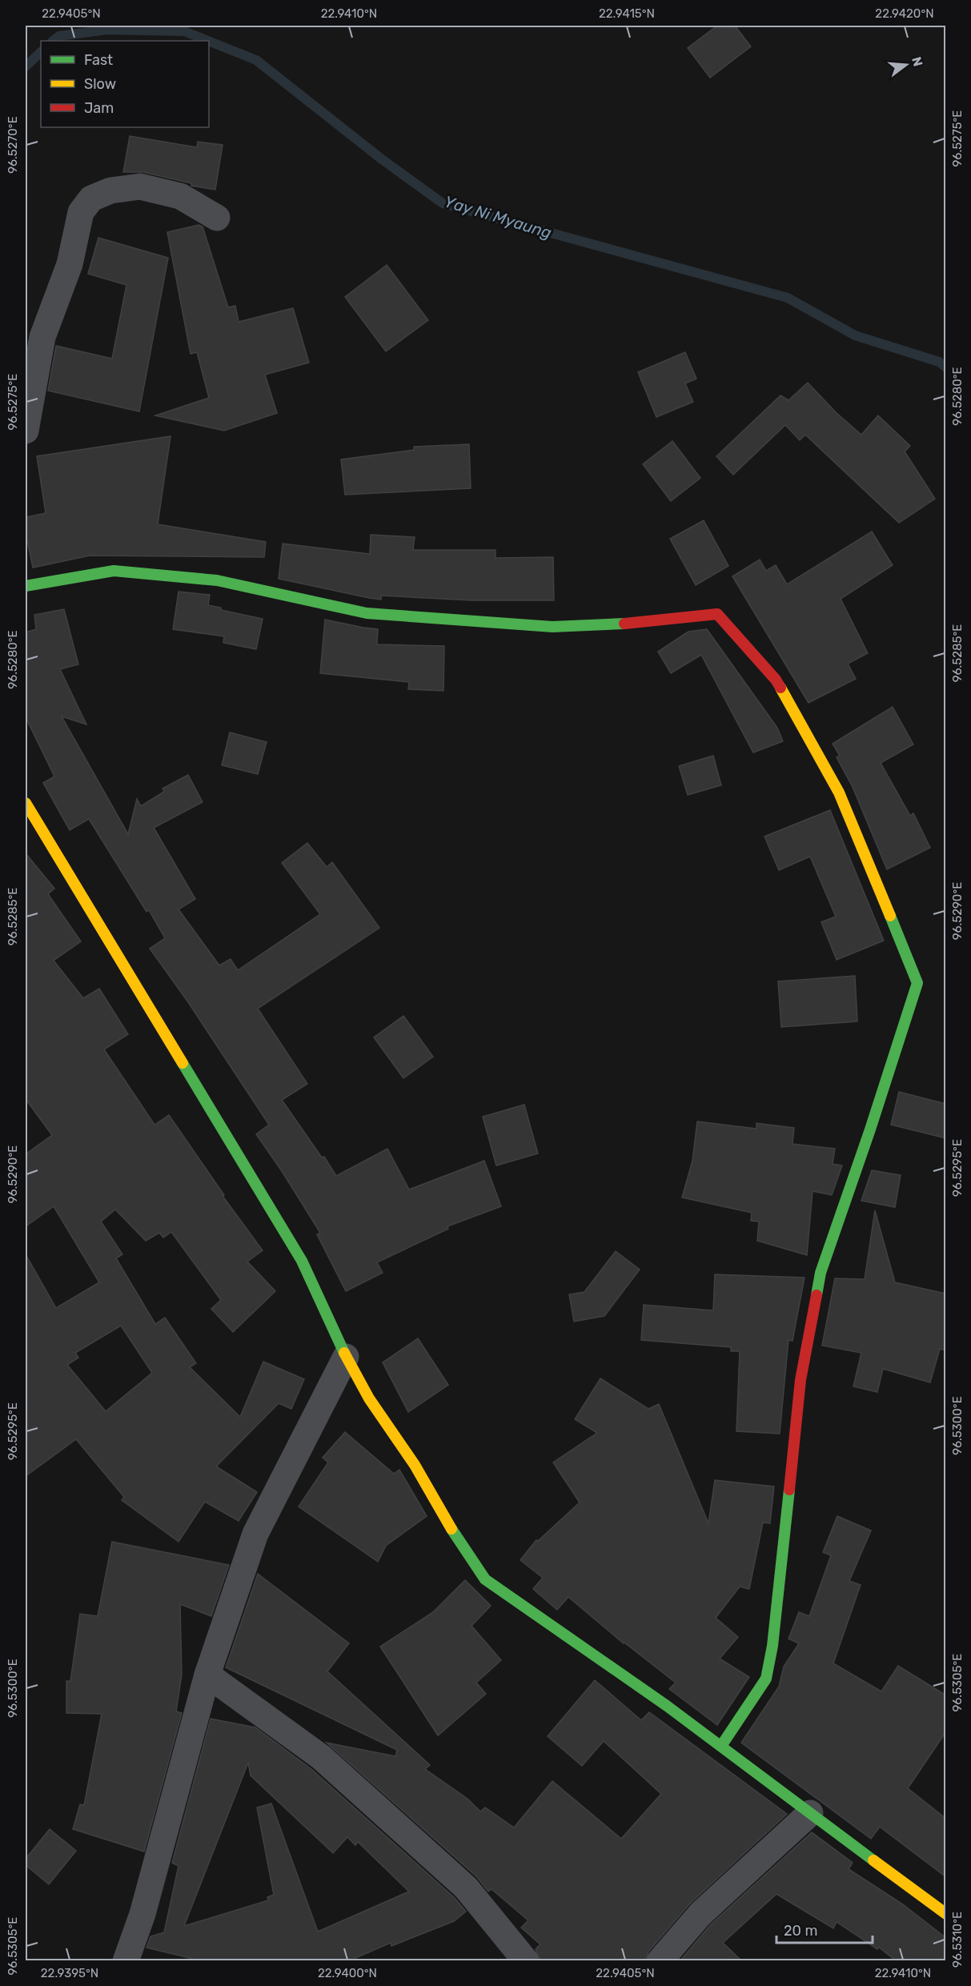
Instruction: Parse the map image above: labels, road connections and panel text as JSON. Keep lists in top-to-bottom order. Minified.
{"water":["Yay Ni Myaung"],"legend":["Fast","Slow","Jam"],"scale_bar":"20 m","north":"right","coordinates":["22.9405°N","22.9410°N","22.9415°N","22.9420°N","96.5275°E","96.5270°E","96.5280°E","96.5285°E","96.5290°E","96.5295°E","96.5300°E","96.5305°E","96.5310°E","22.9395°N","22.9400°N"]}
